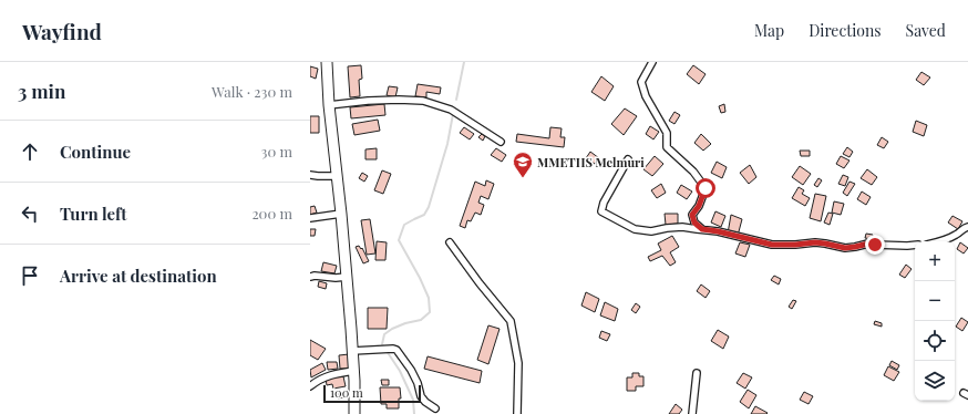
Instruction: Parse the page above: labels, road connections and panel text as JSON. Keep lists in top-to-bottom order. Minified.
{"places":{"school or university":["MMETHS Melmuri"]},"scale_bar":"100 m","page":{"header":"Wayfind","nav":["Map","Directions","Saved"],"heading":["3 min","Walk · 230 m"],"list":[["Continue","30 m"],["Turn left","200 m"],"Arrive at destination"],"map_buttons":["+","−"],"scale":"100 m"}}
